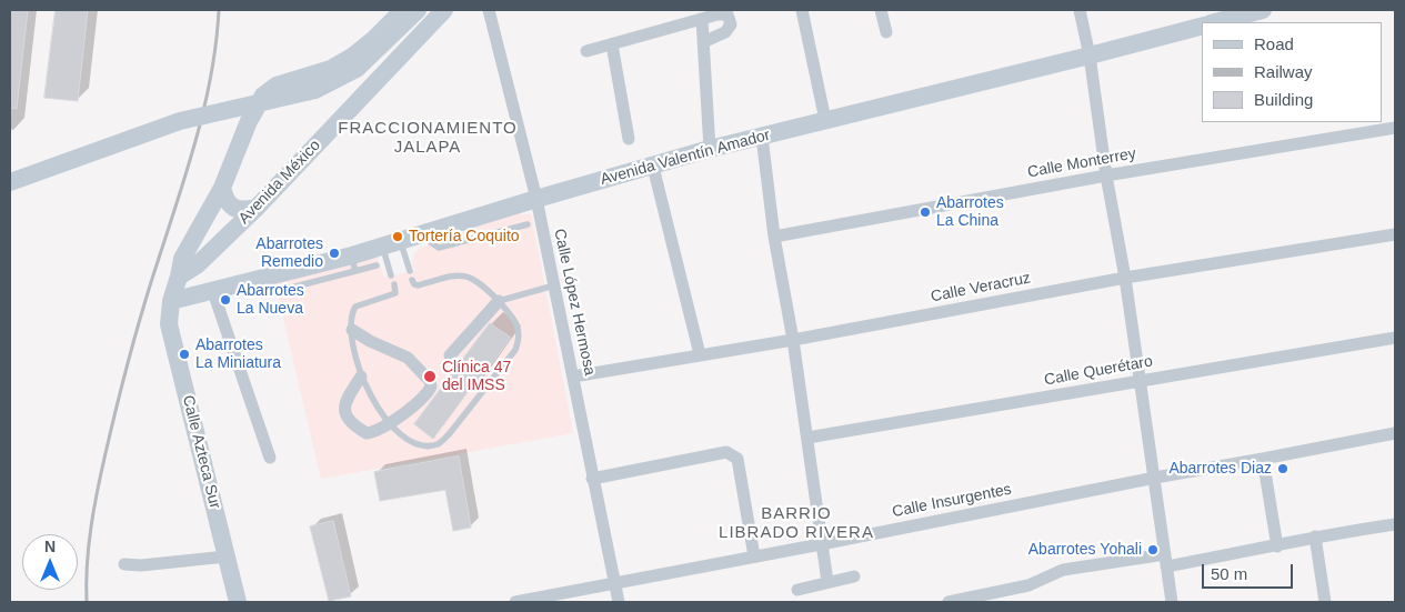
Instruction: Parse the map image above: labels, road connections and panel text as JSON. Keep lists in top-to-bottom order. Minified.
{"streets":{"street":["Avenida Valentín Amador","Calle Monterrey","Avenida México","Calle Veracruz","Calle López Hermosa","Calle Querétaro","Calle Azteca Sur","Calle Insurgentes"]},"crossings":[["Avenida Valentín Amador","Calle López Hermosa"],["Avenida Valentín Amador","Calle Azteca Sur"],["Calle Veracruz","Calle López Hermosa"],["Calle López Hermosa","Calle Insurgentes"]],"districts":["FRACCIONAMIENTO JALAPA","BARRIO LIBRADO RIVERA"],"places":["Abarrotes La China","Tortería Coquito","Abarrotes Remedio","Abarrotes La Nueva","Abarrotes La Miniatura","Clínica 47 del IMSS","Abarrotes Diaz","Abarrotes Yohali"],"legend":["Road","Railway","Building"],"scale_bar":"50 m","north":"top"}
